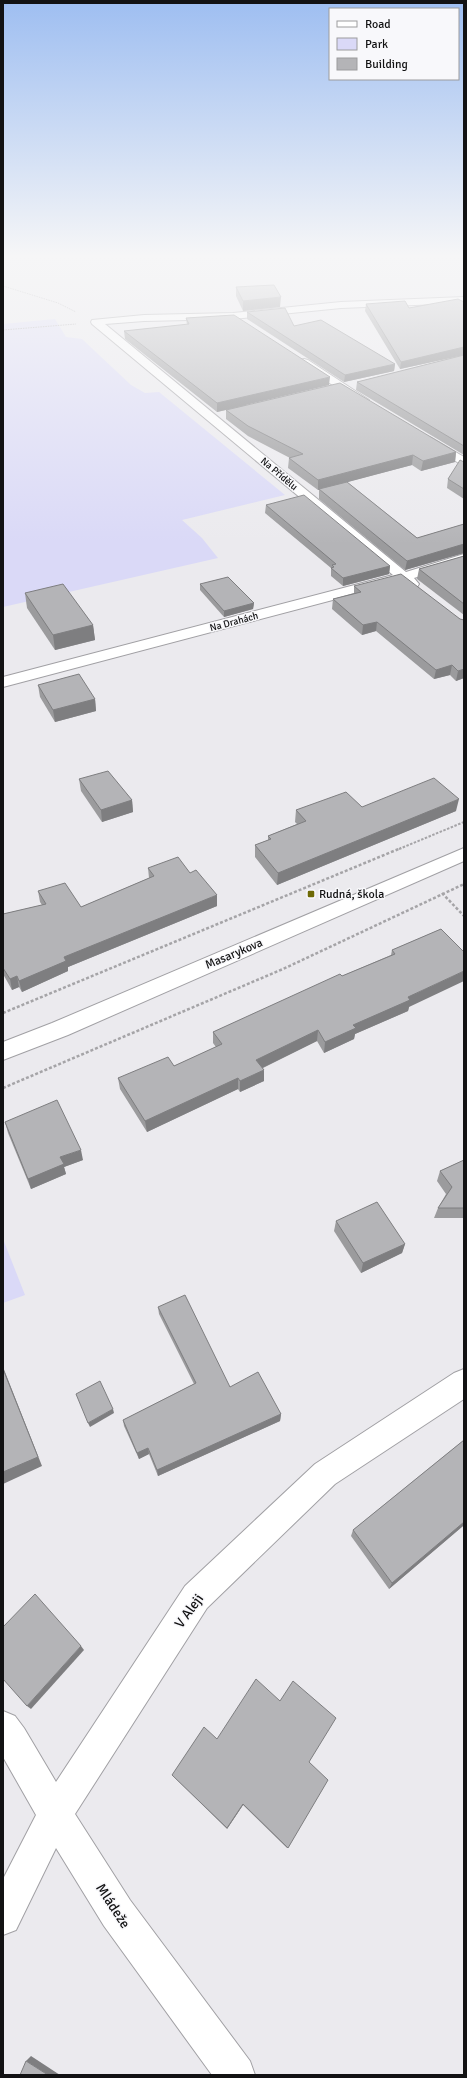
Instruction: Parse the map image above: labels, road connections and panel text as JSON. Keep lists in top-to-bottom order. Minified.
{"streets":{"street":["Na Přídělu","Na Drahách","Masarykova","V Aleji","Mládeže"]},"crossings":[["Na Přídělu","Na Drahách"],["V Aleji","Mládeže"]],"places":{"transit":["Rudná, škola"]},"legend":["Road","Park","Building"]}
